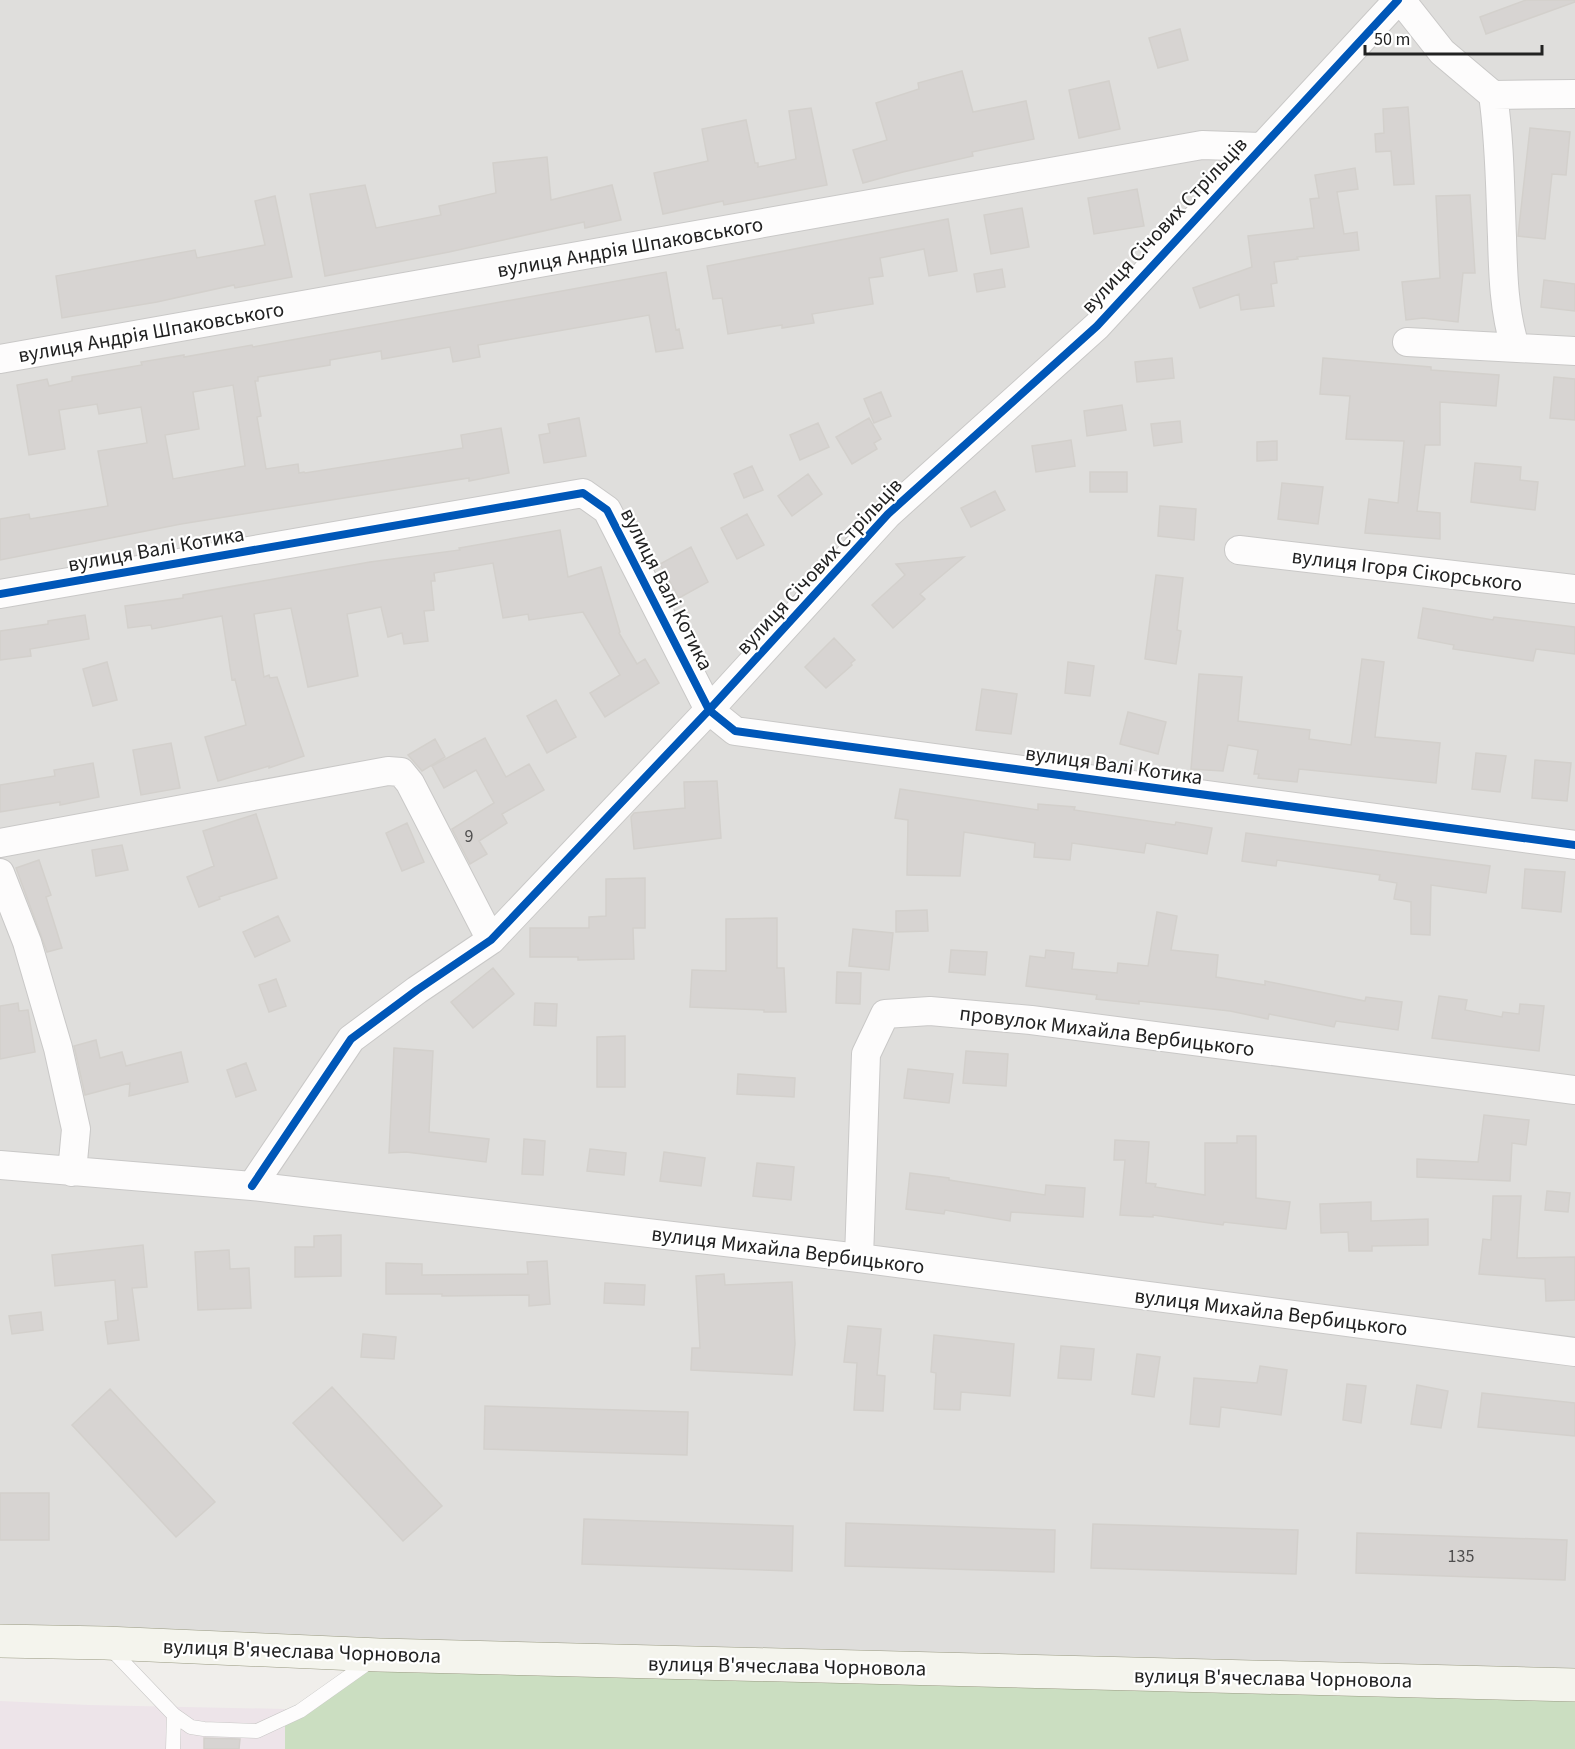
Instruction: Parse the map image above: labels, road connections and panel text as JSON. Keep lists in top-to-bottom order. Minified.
{"streets":{"street":["вулиця Січових Стрільців","вулиця Андрія Шпаковського","вулиця Валі Котика","вулиця Ігоря Сікорського","провулок Михайла Вербицького","вулиця Михайла Вербицького","вулиця В'ячеслава Чорновола"]},"crossings":[["вулиця Січових Стрільців","вулиця Андрія Шпаковського"],["вулиця Січових Стрільців","вулиця Валі Котика"],["вулиця Січових Стрільців","вулиця Михайла Вербицького"],["провулок Михайла Вербицького","вулиця Михайла Вербицького"]],"house_numbers":["9","135"],"scale_bar":"50 m"}
